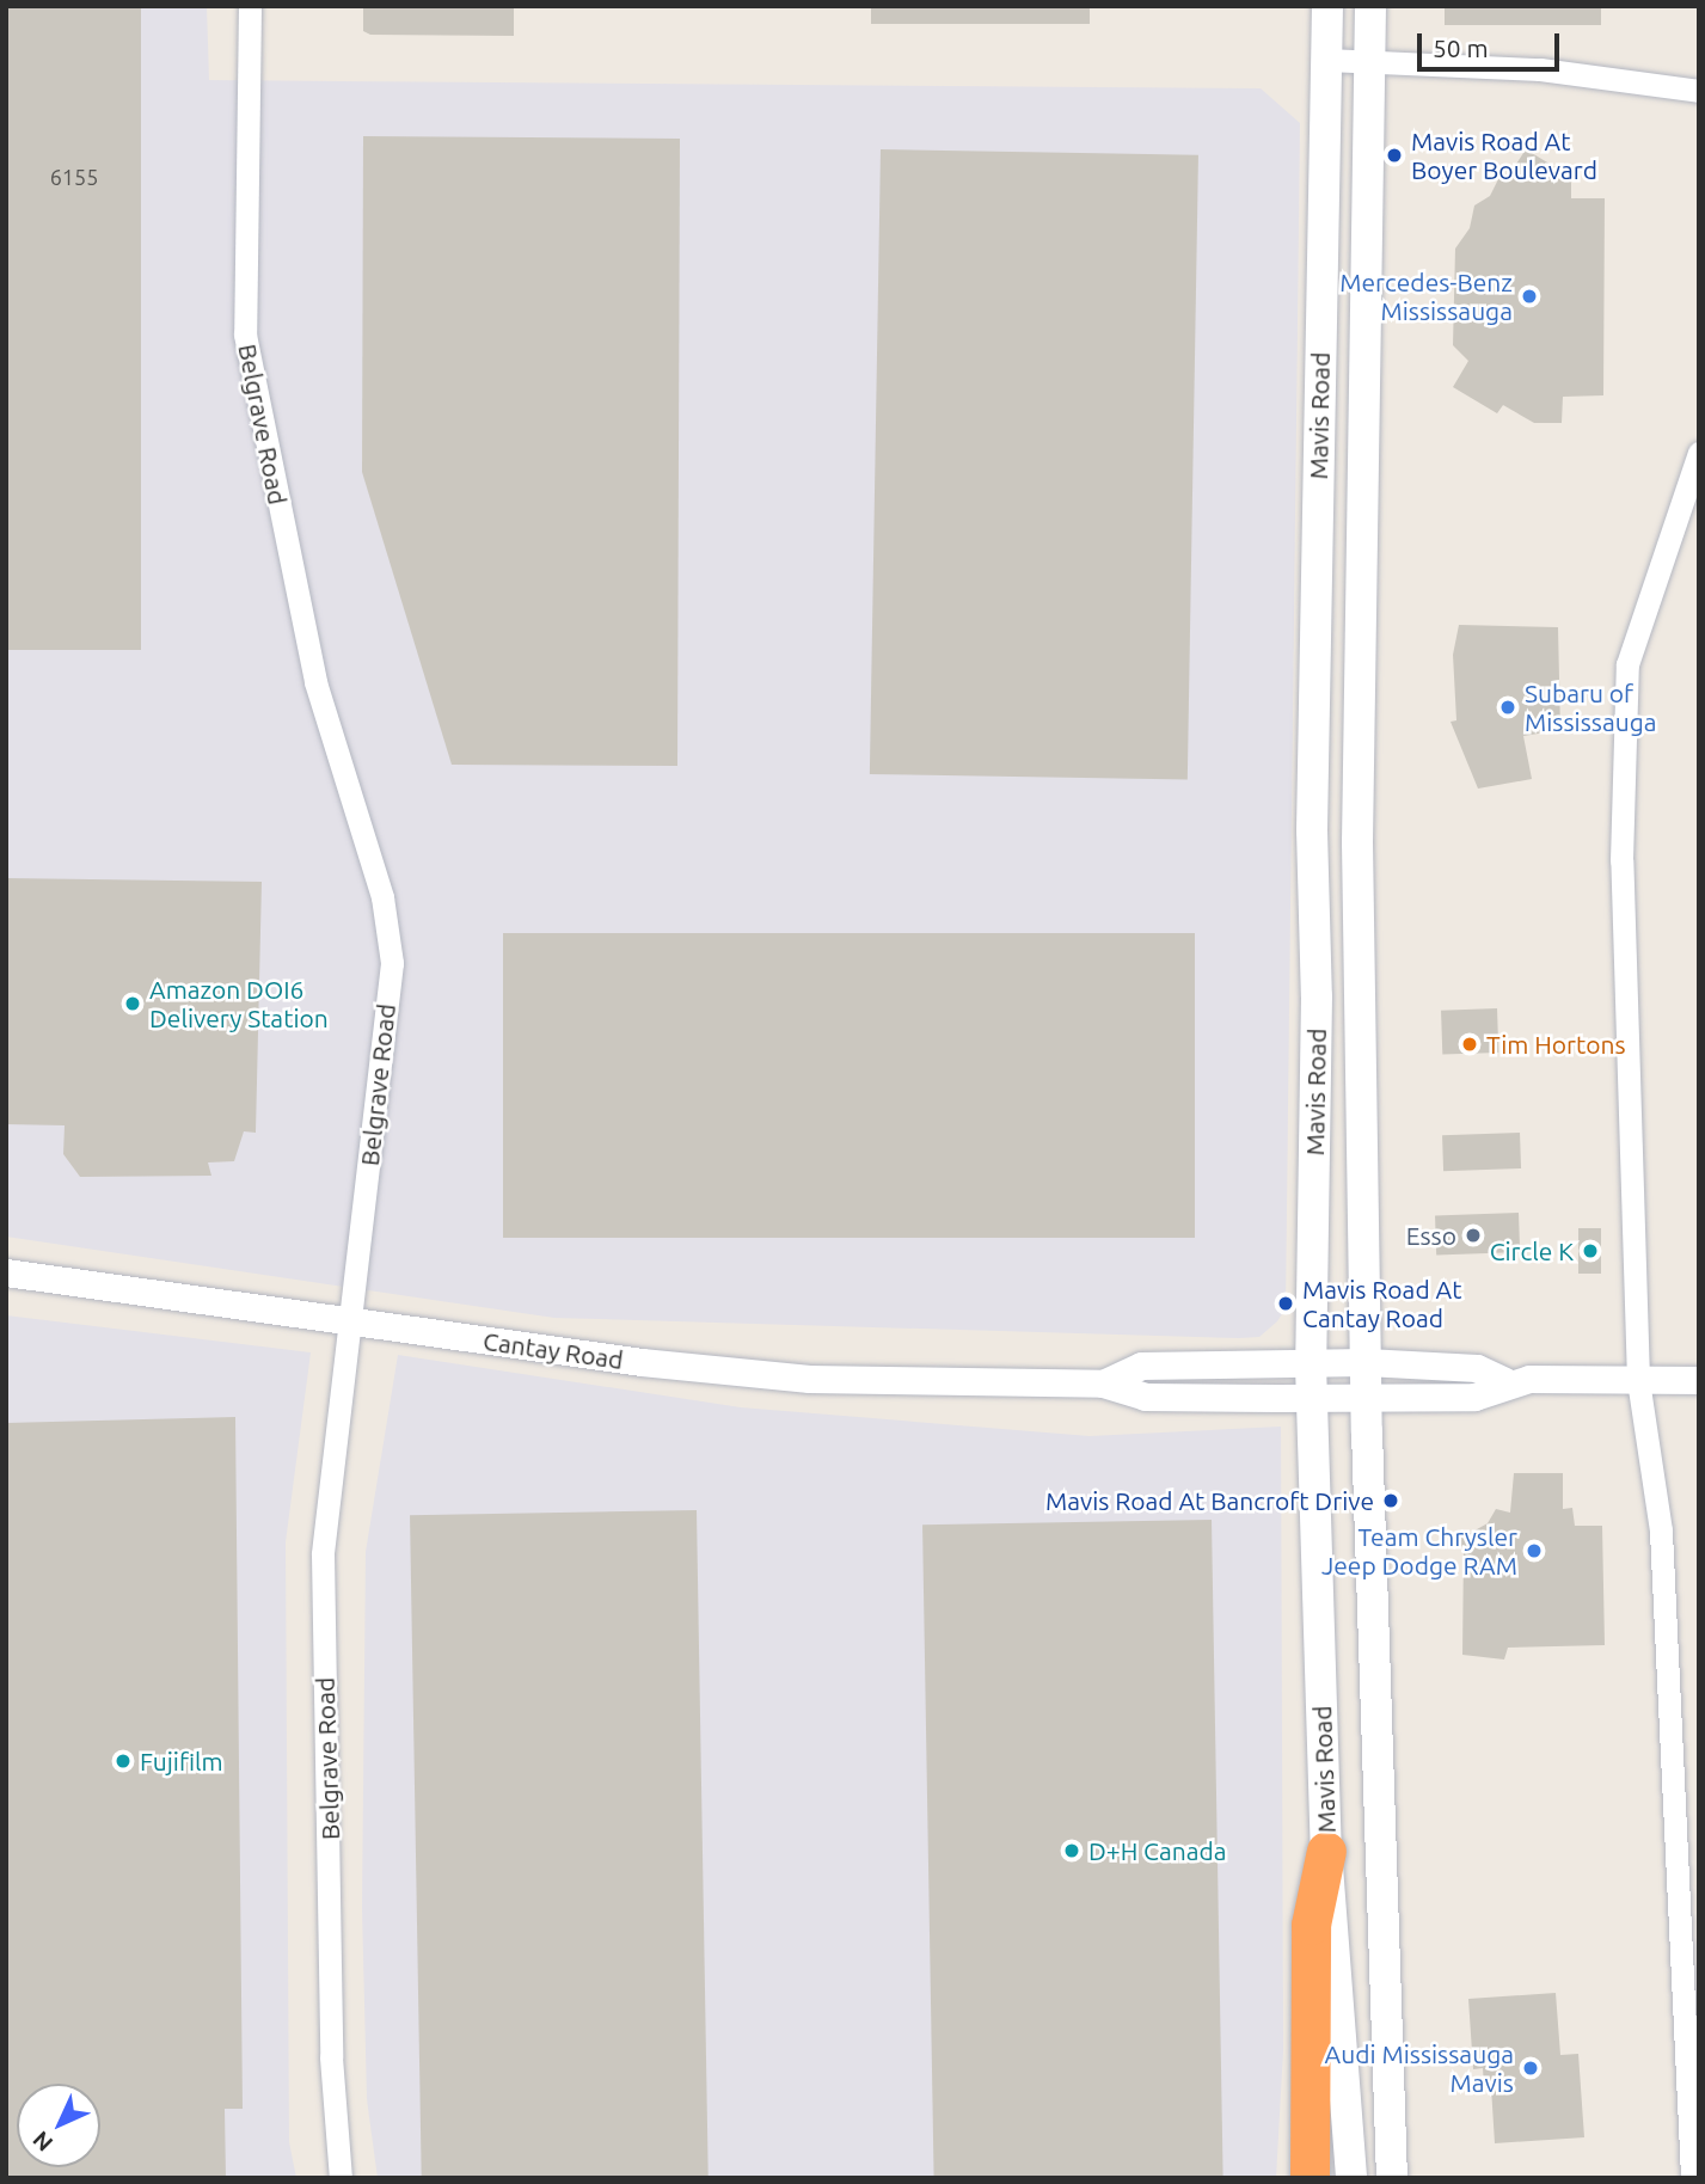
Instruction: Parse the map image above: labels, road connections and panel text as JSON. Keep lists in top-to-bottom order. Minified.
{"streets":{"main road":["Mavis Road"],"street":["Belgrave Road","Cantay Road"]},"crossings":[["Mavis Road","Cantay Road"],["Belgrave Road","Cantay Road"]],"places":["Mavis Road At Boyer Boulevard","Mercedes-Benz Mississauga","Subaru of Mississauga","Amazon DOI6 Delivery Station","Tim Hortons","Esso","Circle K","Mavis Road At Cantay Road","Mavis Road At Bancroft Drive","Team Chrysler Jeep Dodge RAM","Fujifilm","D+H Canada","Audi Mississauga Mavis"],"house_numbers":["6155"],"scale_bar":"50 m","north":"bottom left"}
